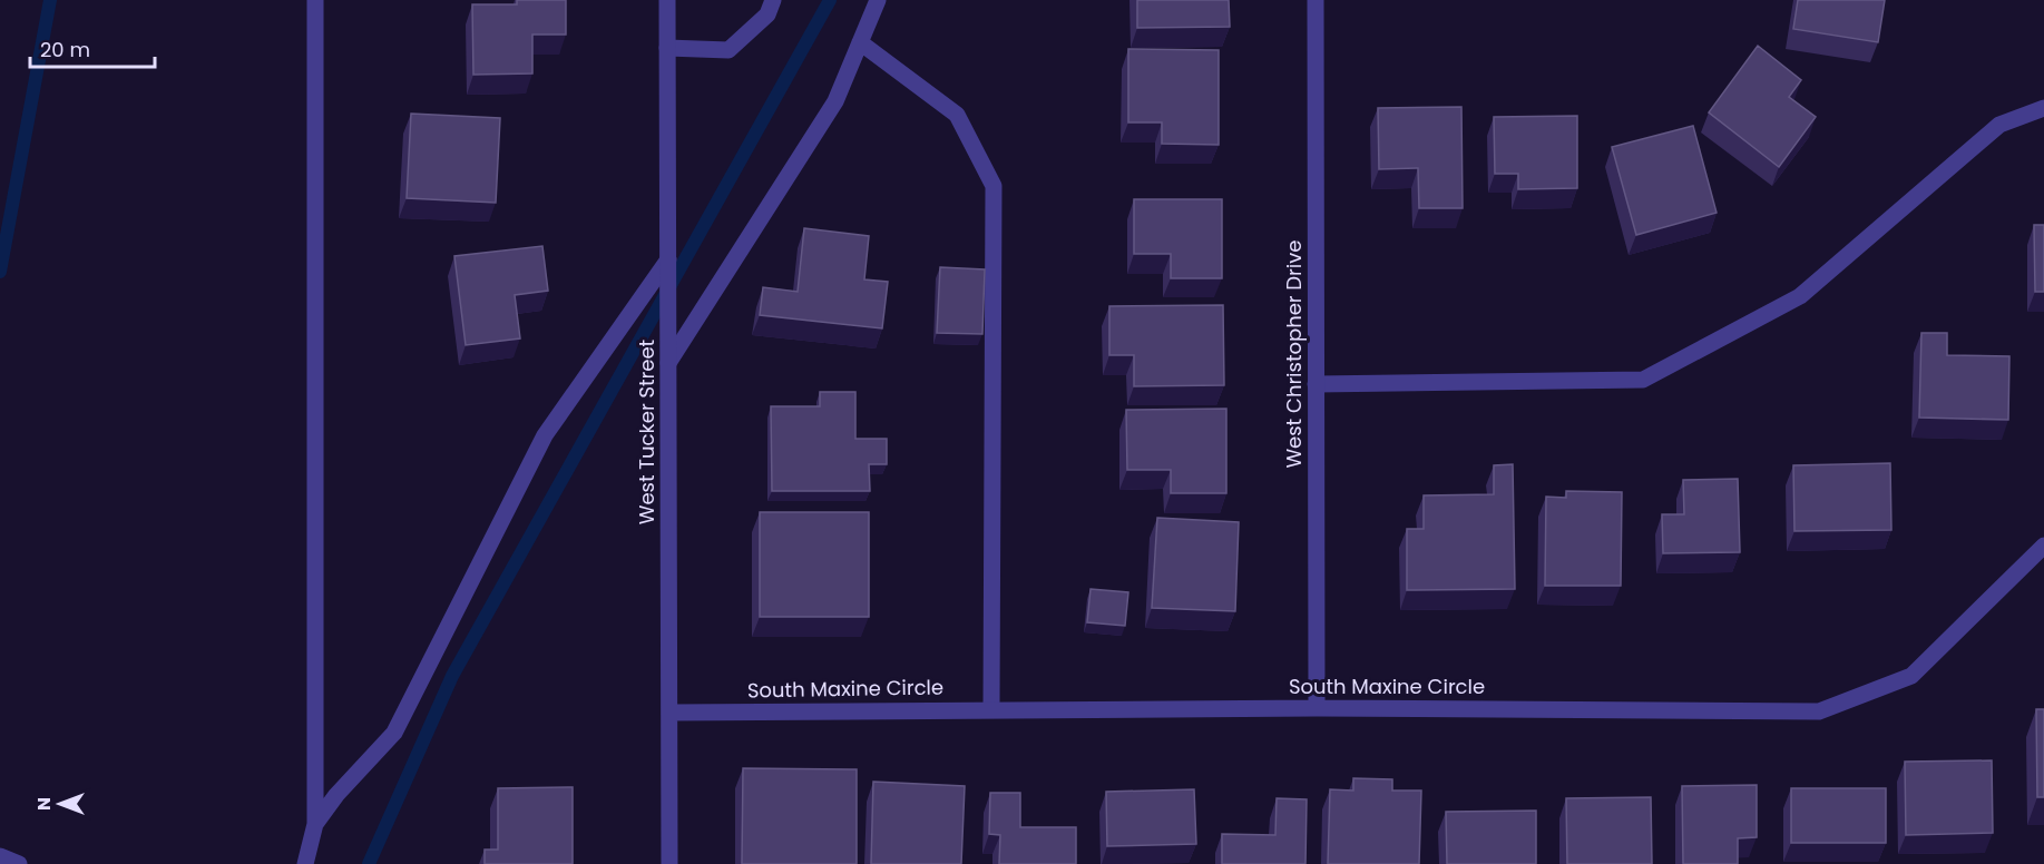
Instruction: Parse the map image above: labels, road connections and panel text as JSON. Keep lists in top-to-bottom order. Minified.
{"streets":{"street":["West Christopher Drive","West Tucker Street","South Maxine Circle"]},"crossings":[["West Christopher Drive","South Maxine Circle"],["West Tucker Street","South Maxine Circle"]],"scale_bar":"20 m","north":"left"}
